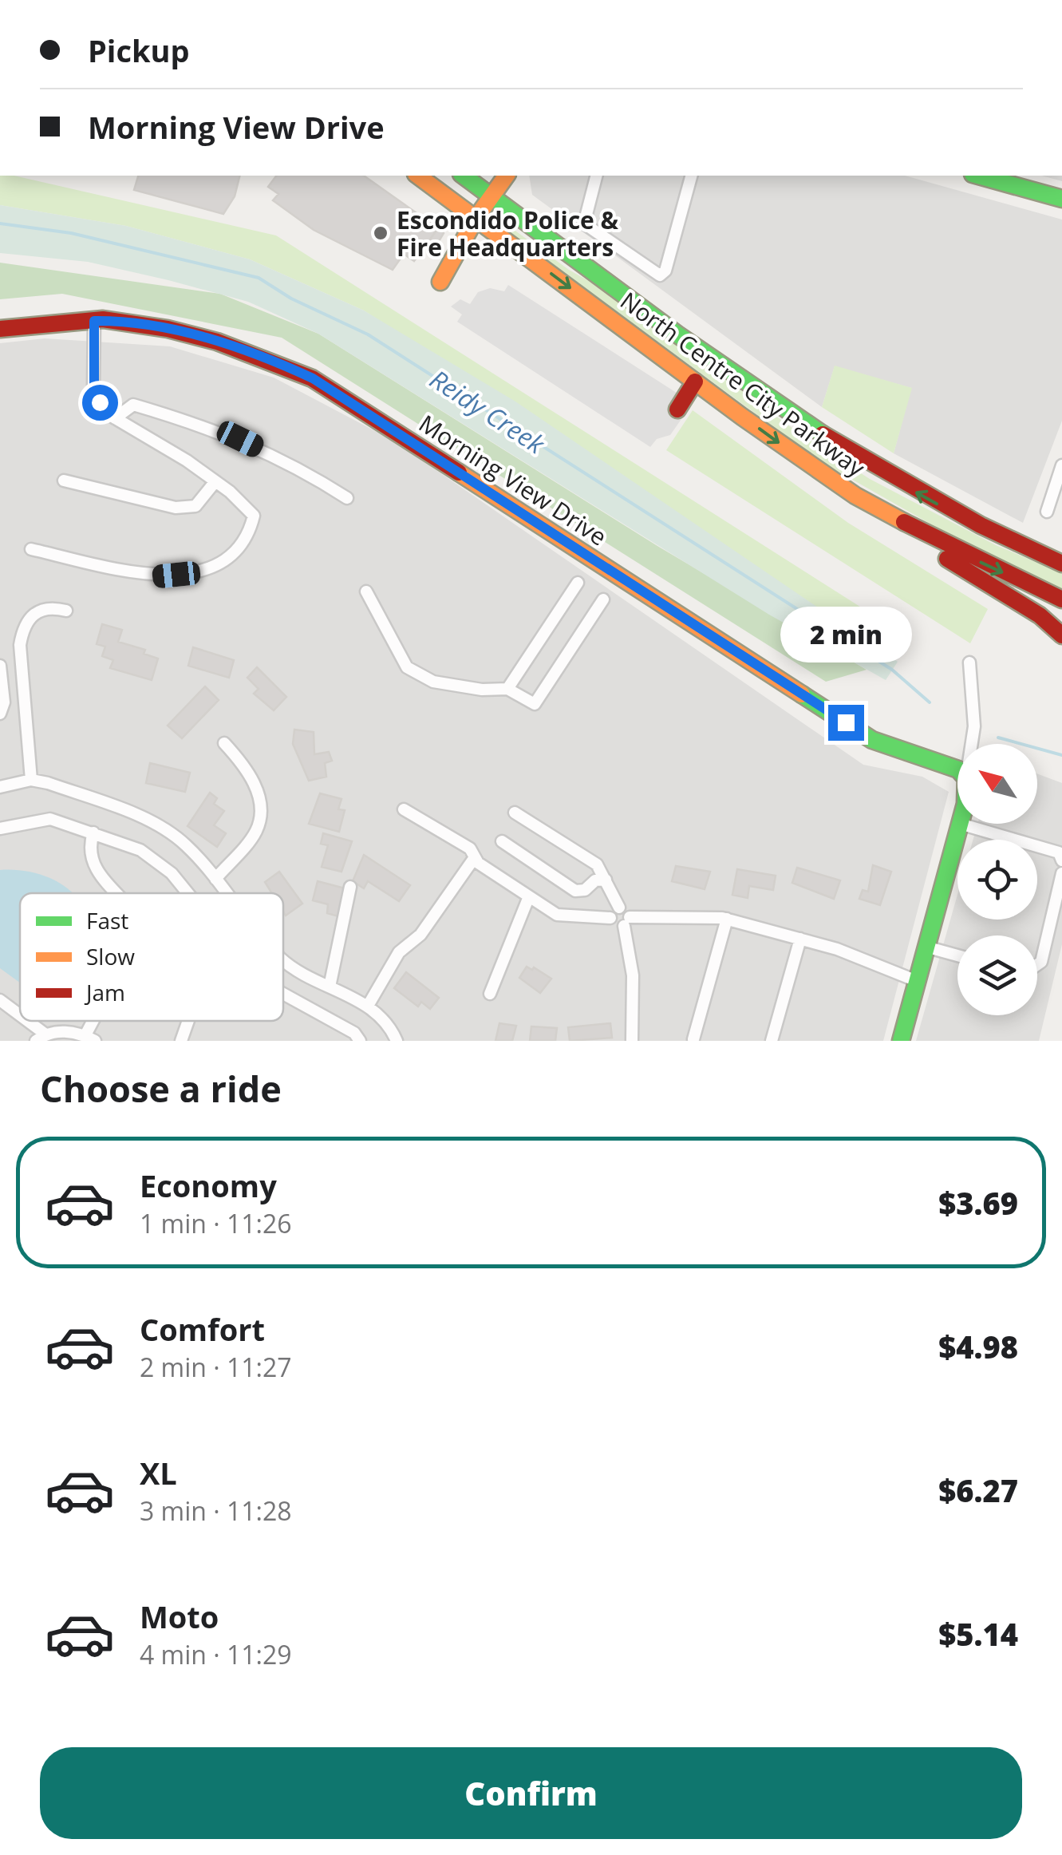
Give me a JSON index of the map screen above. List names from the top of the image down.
{
  "streets": {
    "main road": ["North Centre City Parkway", "Morning View Drive"]
  },
  "water": ["Reidy Creek"],
  "places": ["Escondido Police & Fire Headquarters"],
  "legend": ["Fast", "Slow", "Jam"],
  "north": "top left",
  "page": {
    "banner": ["Pickup", "Morning View Drive"],
    "bubble": "2 min",
    "heading": "Choose a ride",
    "list": [
      {
        "name": "Economy",
        "note": "1 min · 11:26",
        "value": "$3.69"
      },
      {
        "name": "Comfort",
        "note": "2 min · 11:27",
        "value": "$4.98"
      },
      {
        "name": "XL",
        "note": "3 min · 11:28",
        "value": "$6.27"
      },
      {
        "name": "Moto",
        "note": "4 min · 11:29",
        "value": "$5.14"
      }
    ],
    "buttons": "Confirm"
  }
}
